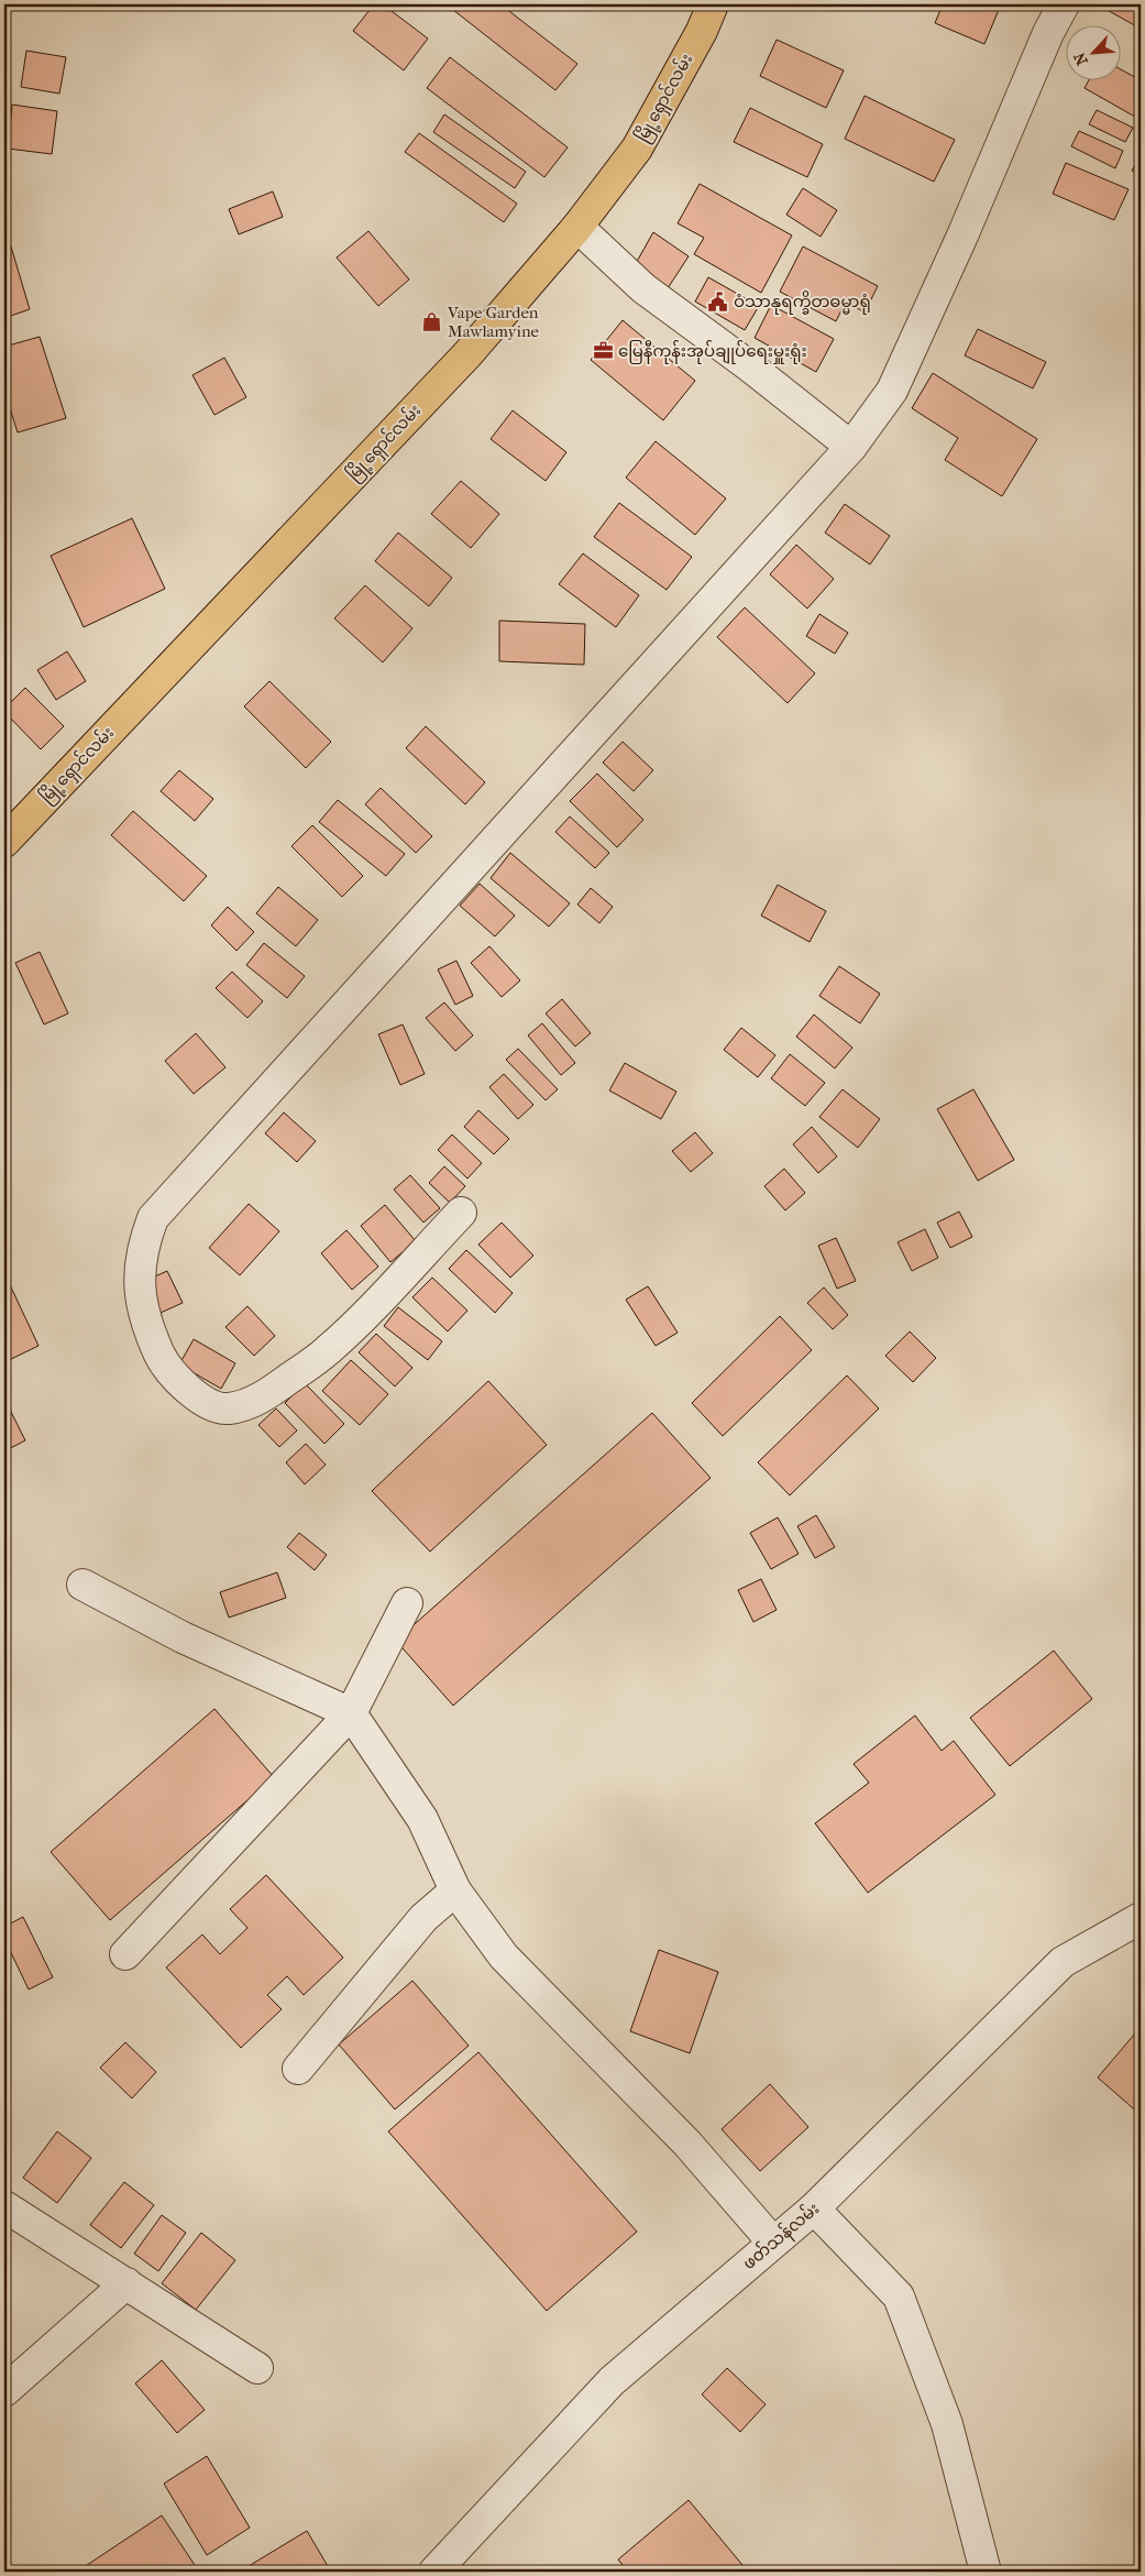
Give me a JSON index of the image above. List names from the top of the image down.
{
  "streets": {
    "highway": ["မြို့ရှောင်လမ်း"],
    "street": ["ဖတ်သန်လမ်း"]
  },
  "places": {
    "public building": ["ဝံသာနုရက္ခိတဓမ္မာရုံ"],
    "shop": ["Vape Garden Mawlamyine"],
    "office": ["မြေနီကုန်းအုပ်ချုပ်ရေးမှူးရုံး"]
  },
  "north": "bottom left"
}
